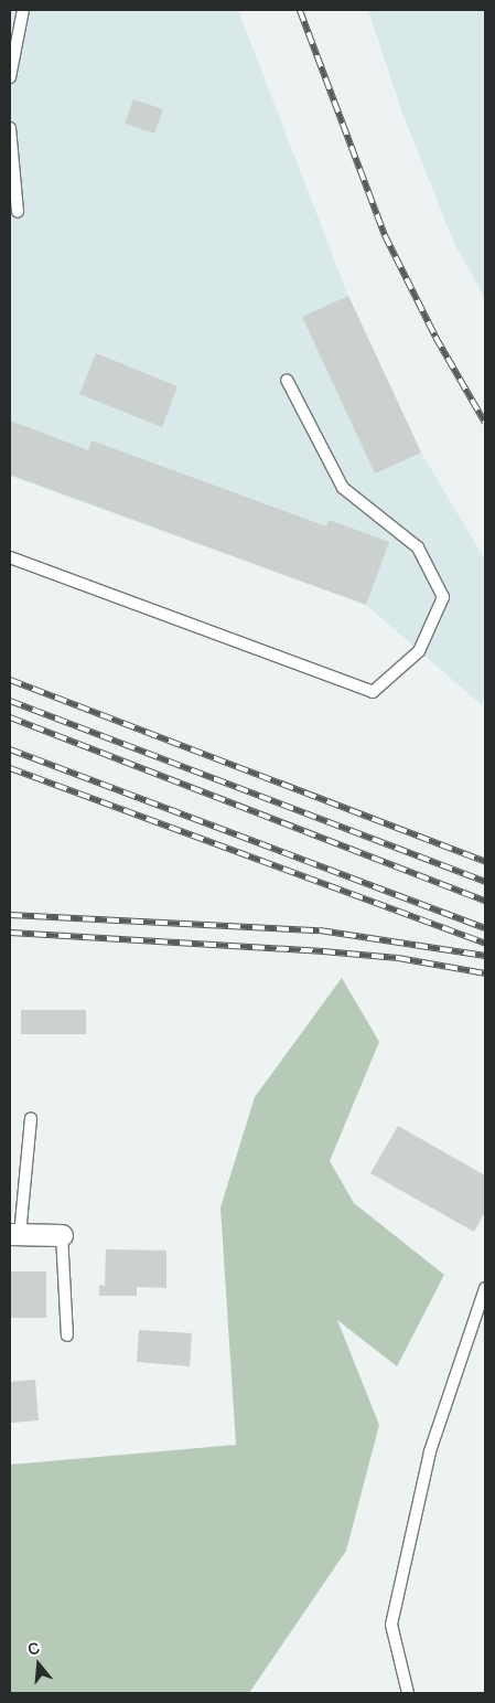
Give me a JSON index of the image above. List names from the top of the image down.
{
  "north": "top"
}
